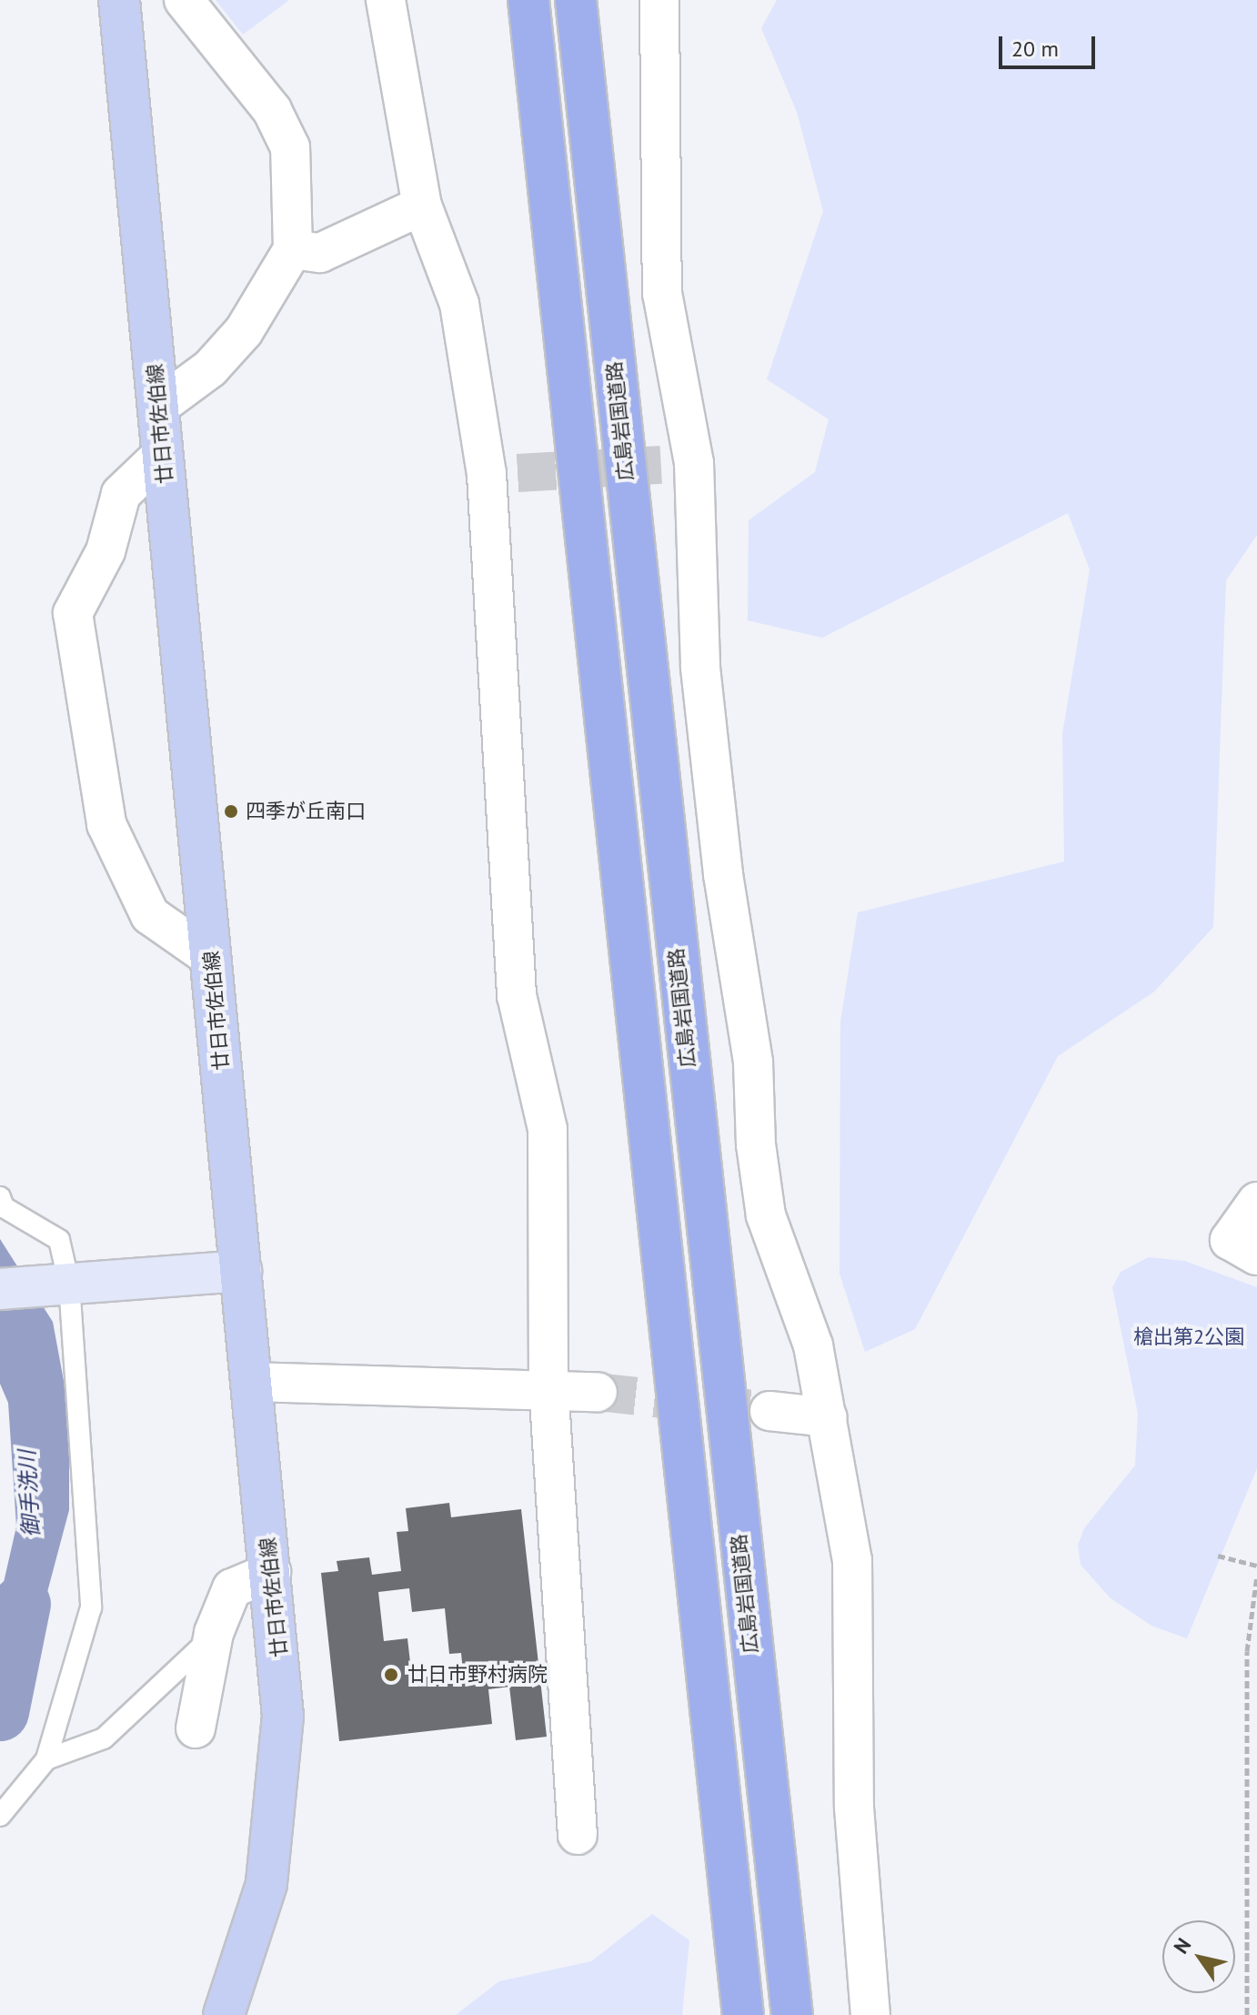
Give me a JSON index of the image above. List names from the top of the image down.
{
  "streets": {
    "highway": ["広島岩国道路"],
    "main road": ["廿日市佐伯線"]
  },
  "water": ["御手洗川"],
  "parks": ["槍出第2公園"],
  "places": ["四季が丘南口", "廿日市野村病院"],
  "scale_bar": "20 m",
  "north": "top left"
}
